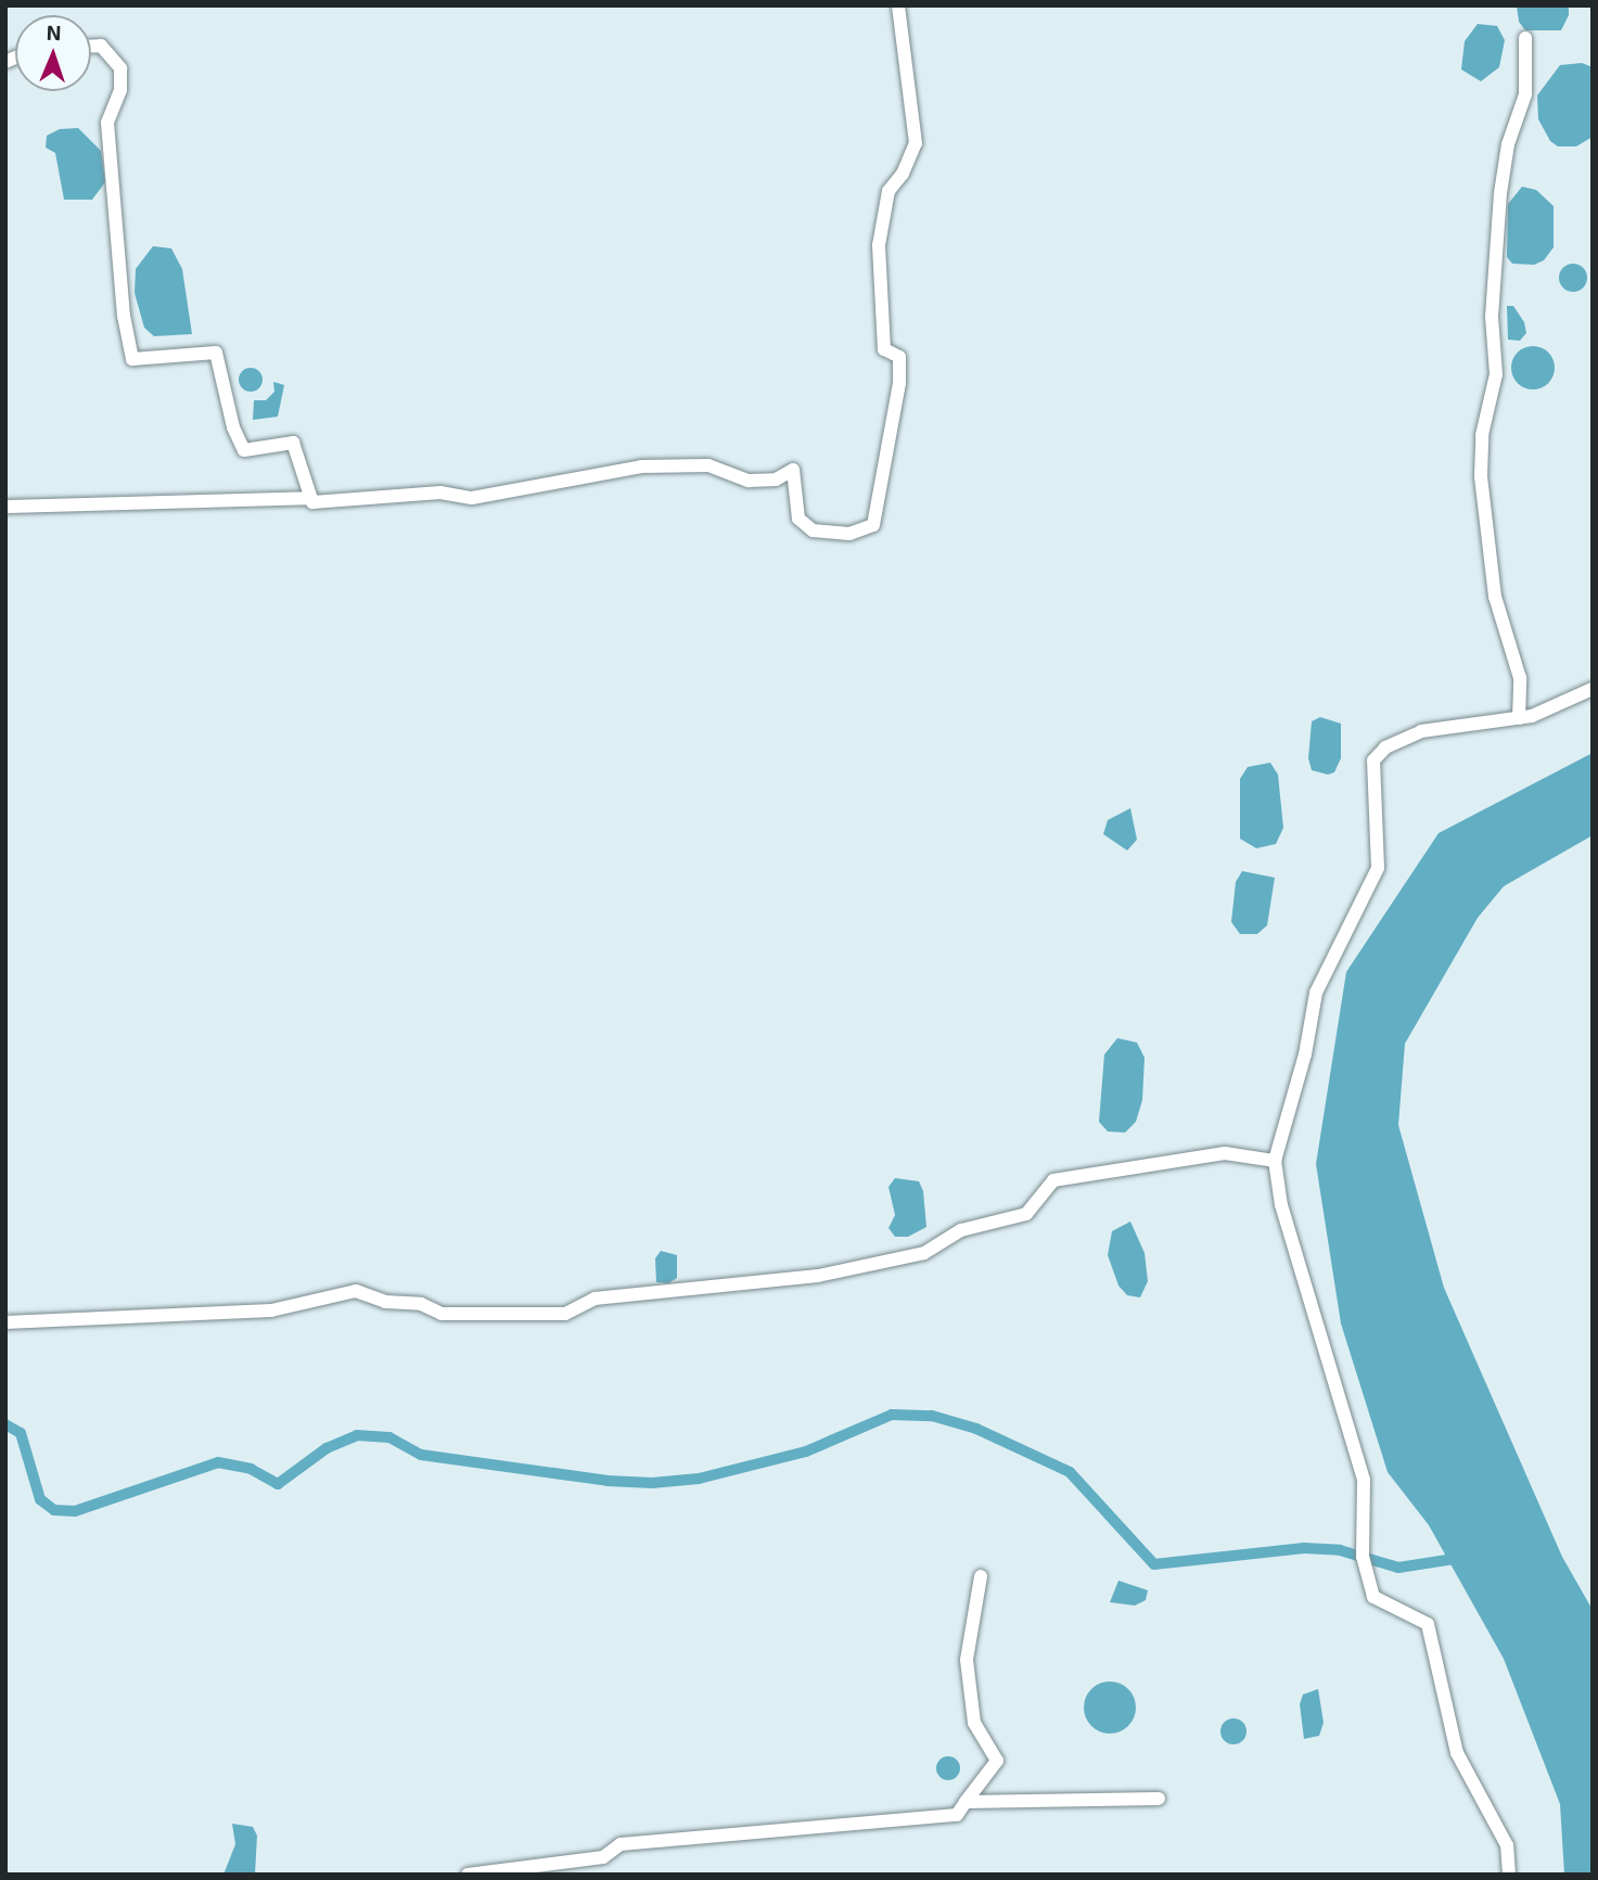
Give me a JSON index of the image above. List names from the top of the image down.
{
  "north": "top"
}
